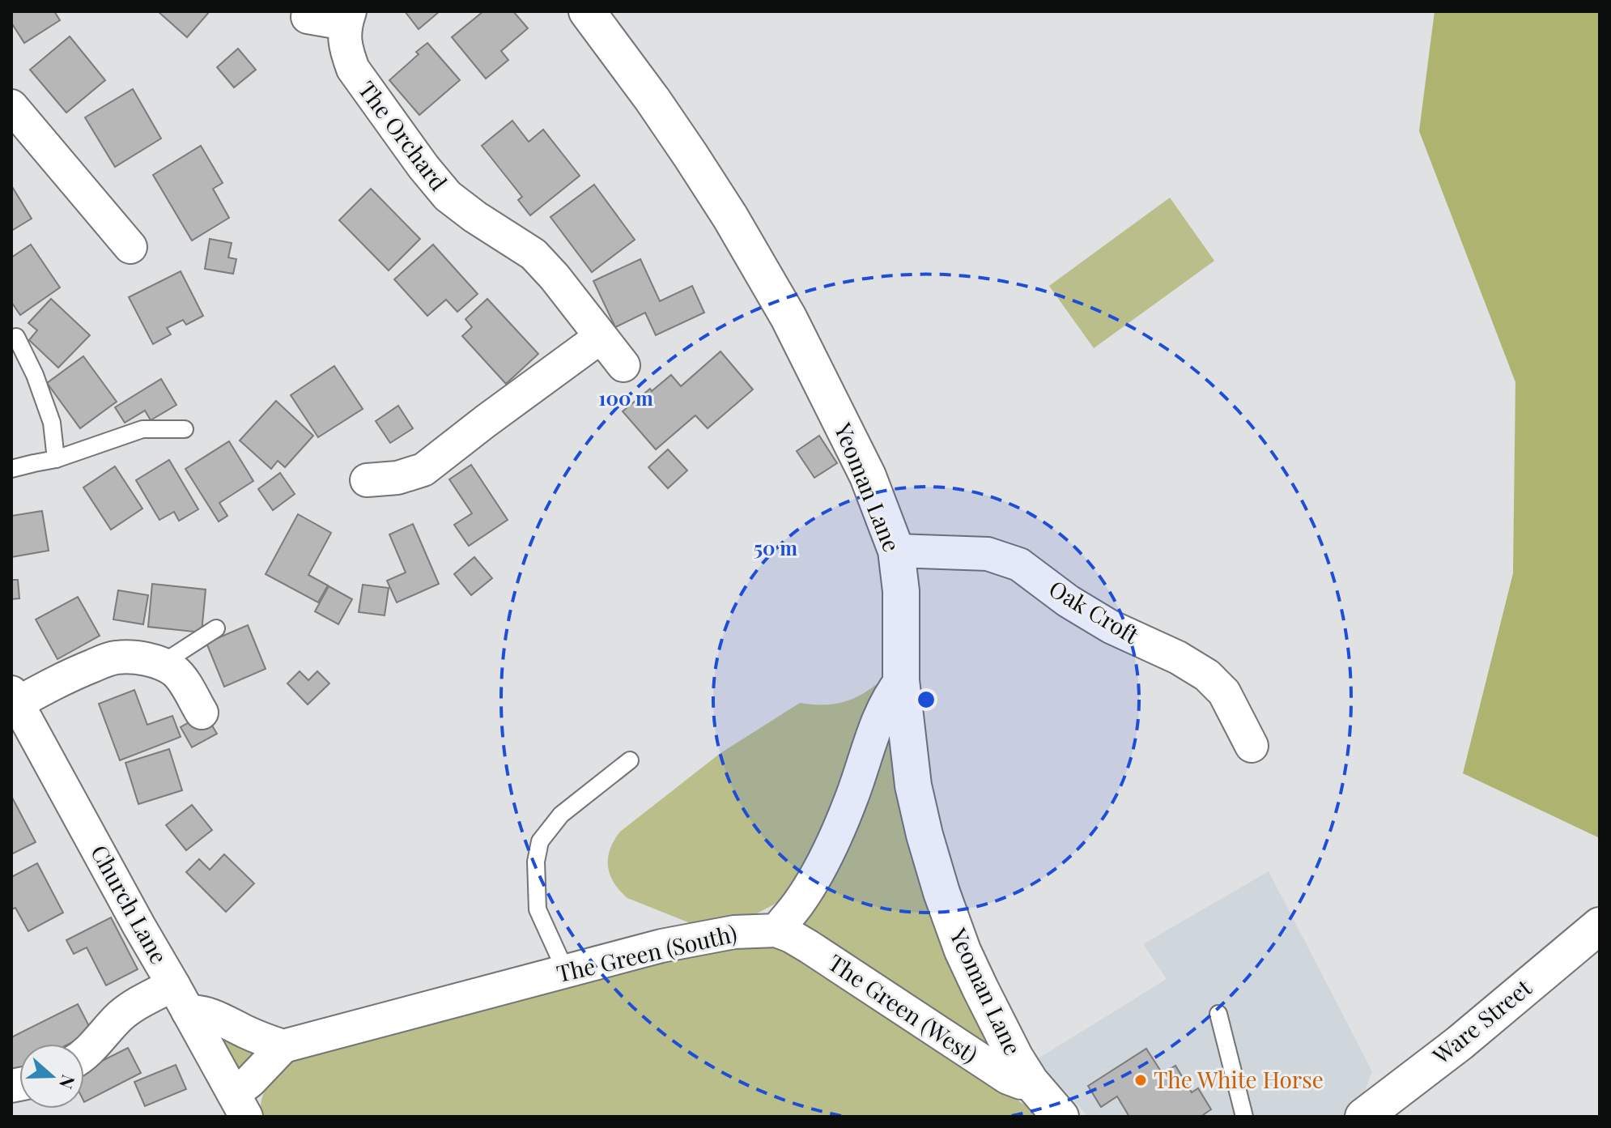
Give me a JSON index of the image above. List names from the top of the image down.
{
  "streets": {
    "street": [
      "The Orchard",
      "Yeoman Lane",
      "Oak Croft",
      "Church Lane",
      "The Green (South)",
      "The Green (West)",
      "Ware Street"
    ]
  },
  "crossings": [
    ["Yeoman Lane", "Oak Croft"],
    ["Yeoman Lane", "The Green (West)"],
    ["The Green (South)", "The Green (West)"]
  ],
  "places": ["The White Horse"],
  "north": "right",
  "rings": ["100 m", "50 m"]
}
